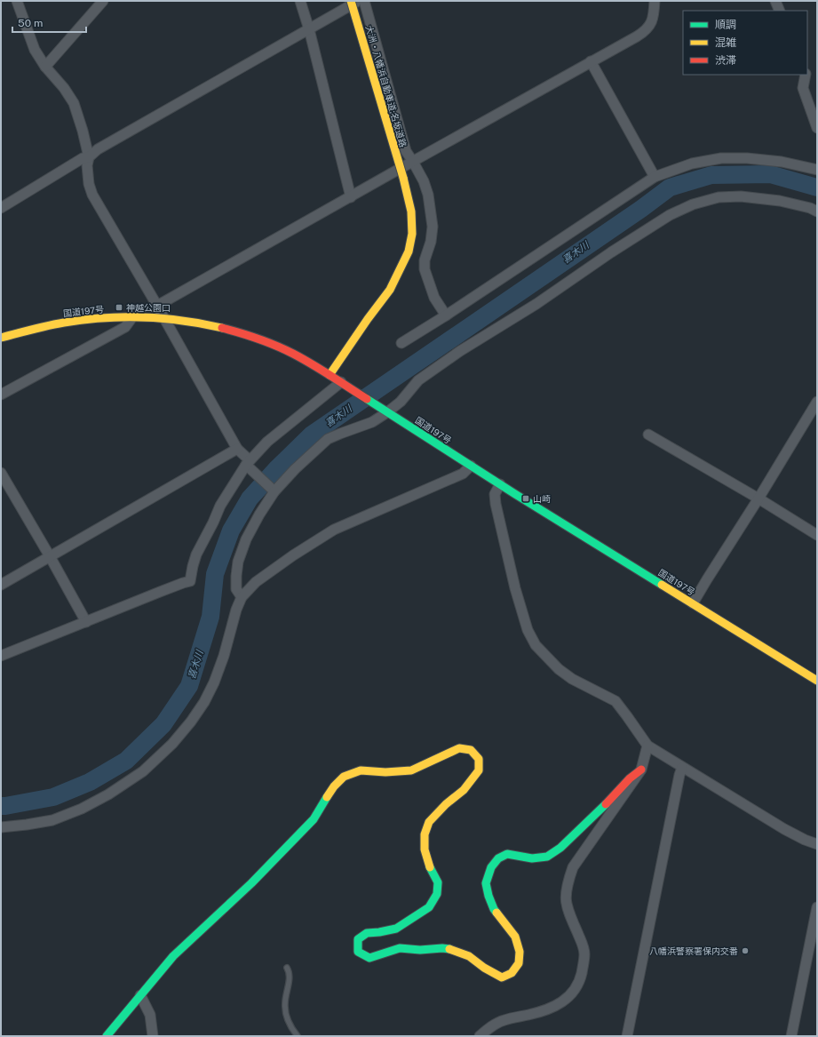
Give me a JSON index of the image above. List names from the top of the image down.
{
  "streets": {
    "main road": ["大洲・八幡浜自動車道;名坂道路", "国道197号"]
  },
  "crossings": [
    ["大洲・八幡浜自動車道;名坂道路", "国道197号"]
  ],
  "water": ["喜木川"],
  "places": {
    "transit": ["神越公園口", "山崎"],
    "other": ["八幡浜警察署保内交番"]
  },
  "legend": ["順調", "混雑", "渋滞"],
  "scale_bar": "50 m"
}
